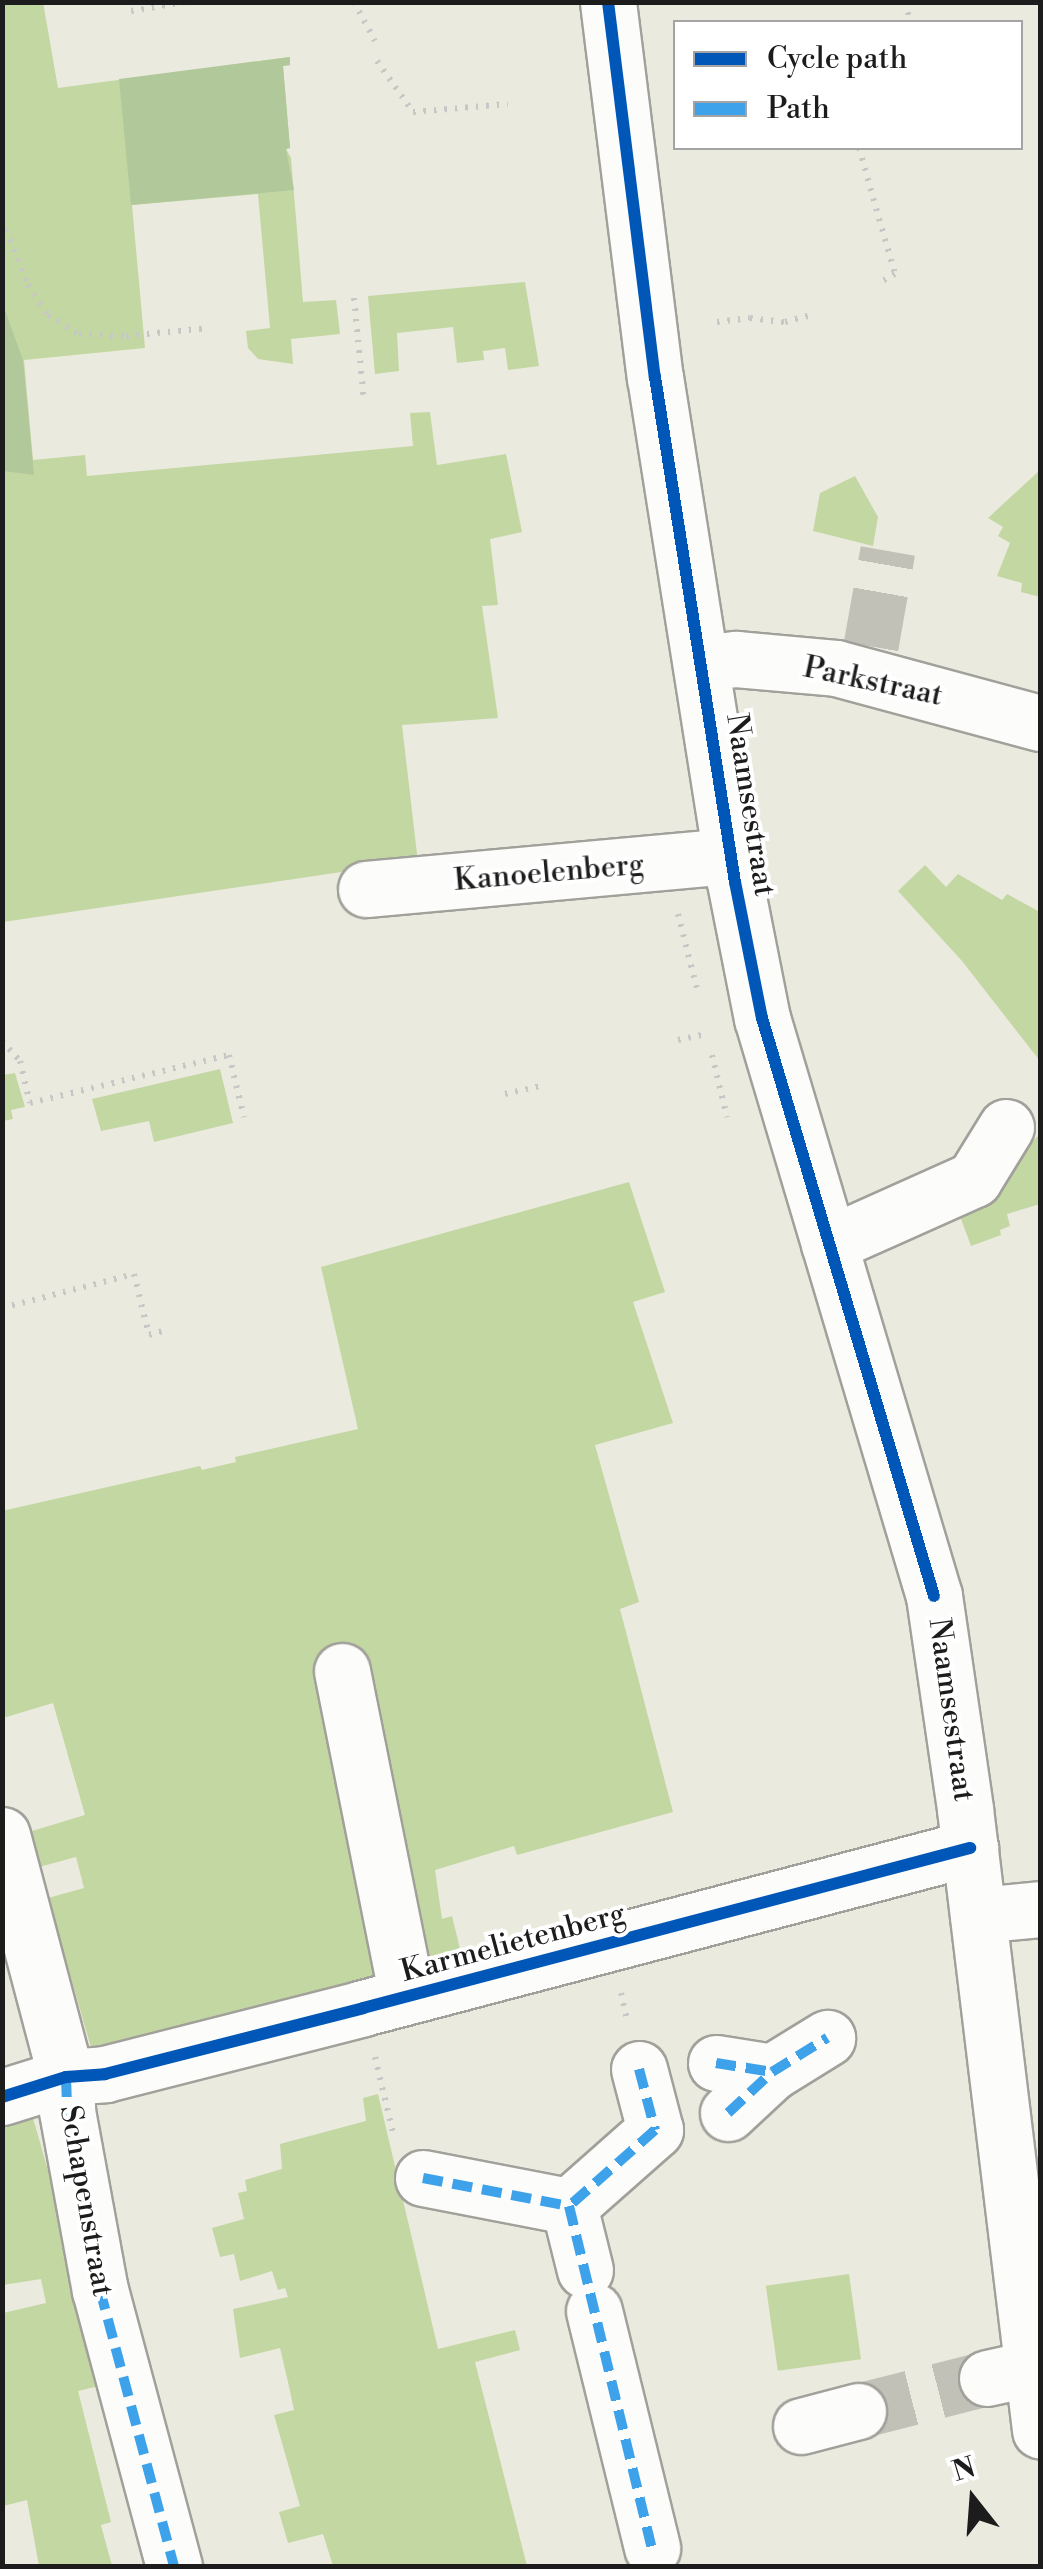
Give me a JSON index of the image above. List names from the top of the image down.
{
  "streets": {
    "street": [
      "Parkstraat",
      "Naamsestraat",
      "Kanoelenberg",
      "Karmelietenberg",
      "Schapenstraat"
    ]
  },
  "crossings": [
    ["Parkstraat", "Naamsestraat"],
    ["Naamsestraat", "Kanoelenberg"],
    ["Naamsestraat", "Karmelietenberg"],
    ["Karmelietenberg", "Schapenstraat"]
  ],
  "legend": ["Cycle path", "Path"],
  "north": "top"
}
